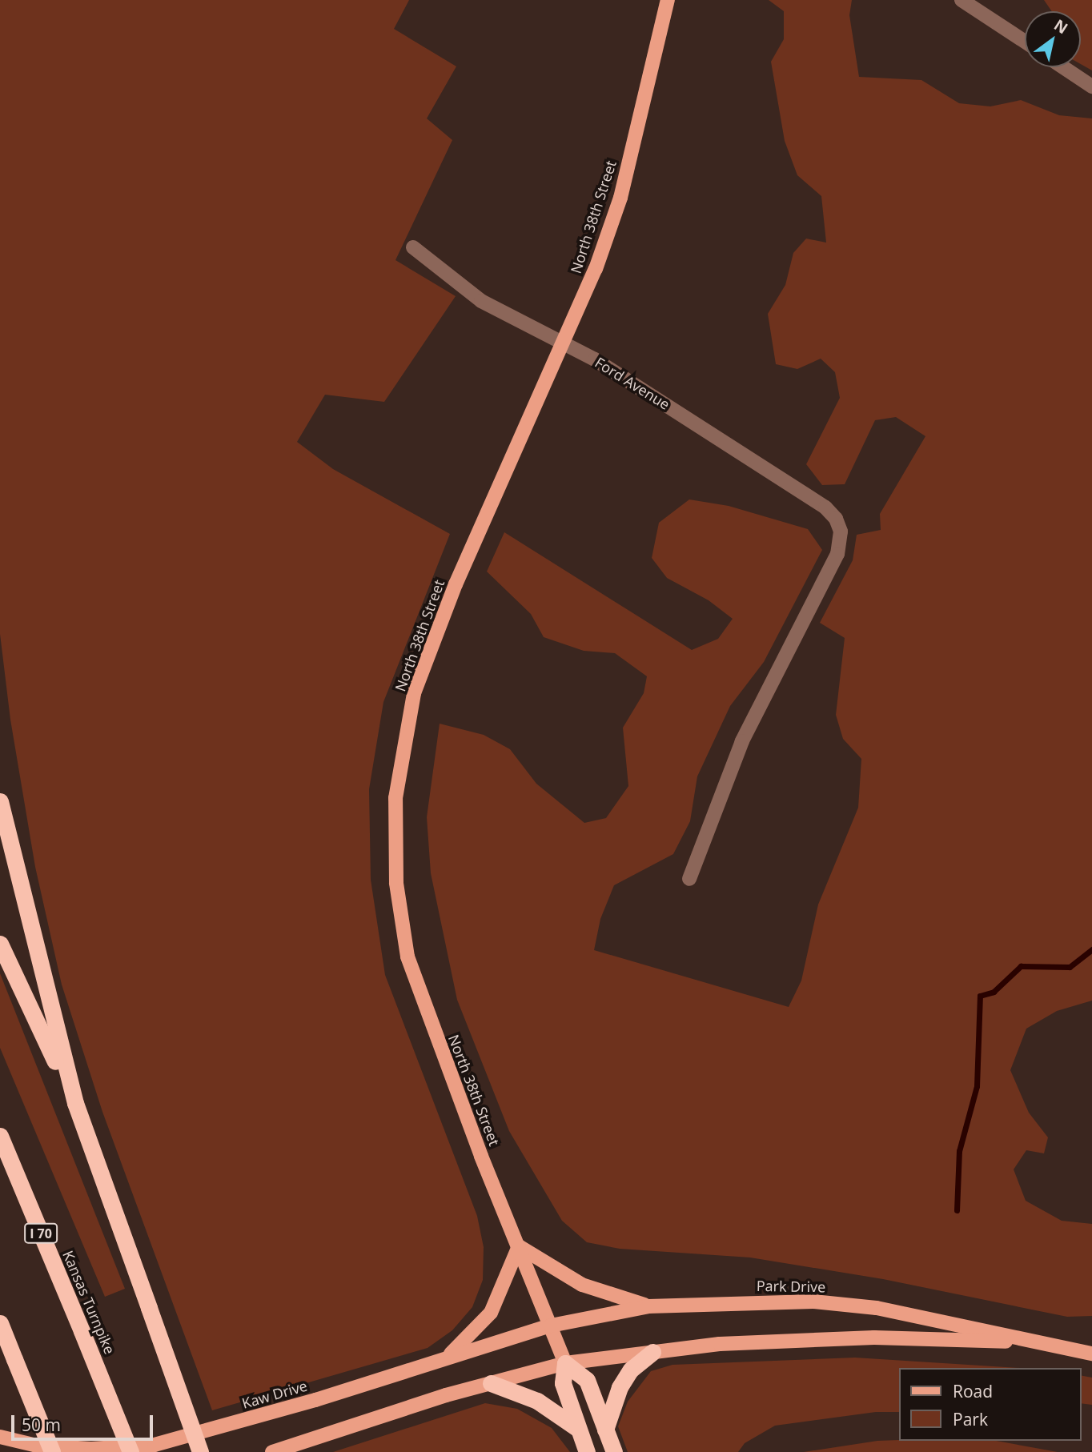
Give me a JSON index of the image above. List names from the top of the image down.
{
  "streets": {
    "highway": ["I 70", "Kansas Turnpike"],
    "main road": ["North 38th Street", "Park Drive", "Kaw Drive"],
    "street": ["Ford Avenue"]
  },
  "crossings": [
    ["North 38th Street", "Ford Avenue"],
    ["North 38th Street", "Park Drive"],
    ["North 38th Street", "Kaw Drive"],
    ["Park Drive", "Kaw Drive"]
  ],
  "legend": ["Road", "Park"],
  "scale_bar": "50 m",
  "north": "top right"
}
